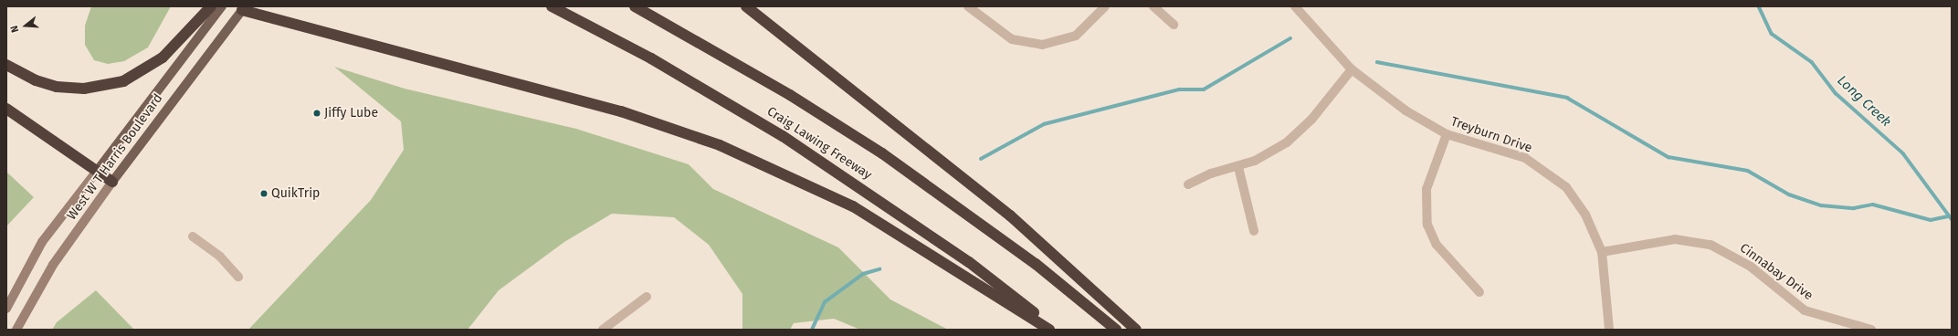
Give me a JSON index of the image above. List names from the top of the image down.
{
  "streets": {
    "highway": ["Craig Lawing Freeway"],
    "main road": ["West W T Harris Boulevard"],
    "street": ["Treyburn Drive", "Cinnabay Drive"]
  },
  "crossings": [
    ["Treyburn Drive", "Cinnabay Drive"]
  ],
  "water": ["Long Creek"],
  "places": ["Jiffy Lube", "QuikTrip"],
  "north": "left"
}
